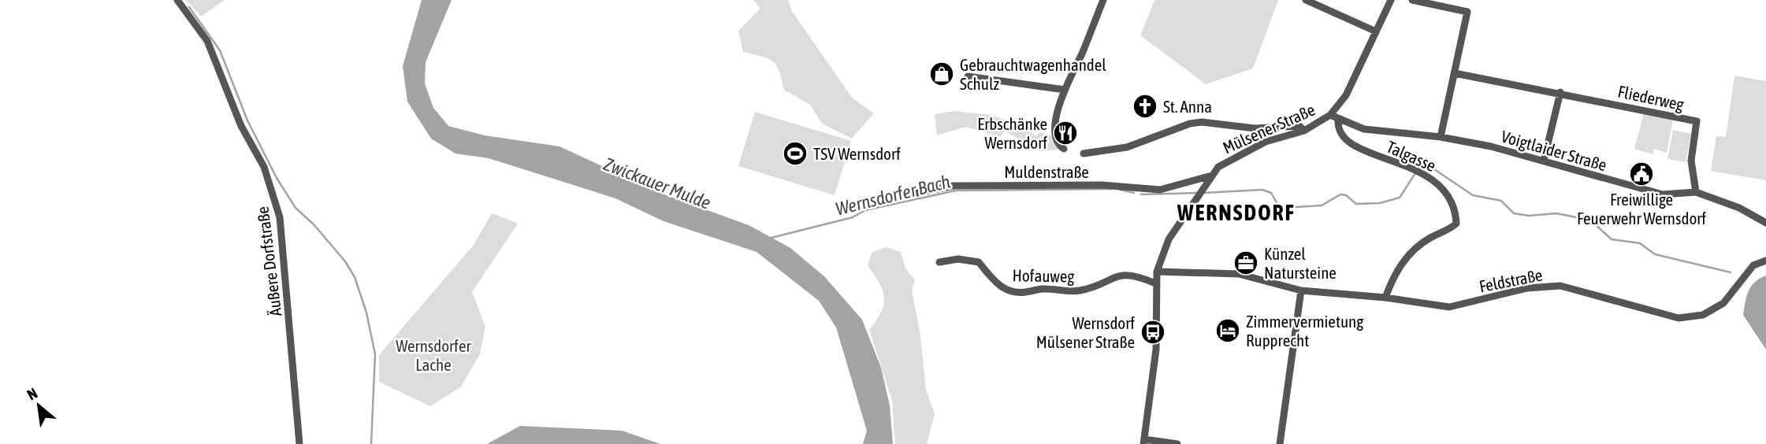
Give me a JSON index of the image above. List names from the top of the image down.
{
  "streets": {
    "street": [
      "Fliederweg",
      "Mülsener Straße",
      "Voigtlaider Straße",
      "Talgasse",
      "Muldenstraße",
      "Äußere Dorfstraße",
      "Hofauweg",
      "Feldstraße"
    ]
  },
  "crossings": [
    ["Fliederweg", "Voigtlaider Straße"],
    ["Mülsener Straße", "Voigtlaider Straße"],
    ["Mülsener Straße", "Muldenstraße"],
    ["Mülsener Straße", "Hofauweg"],
    ["Mülsener Straße", "Feldstraße"],
    ["Voigtlaider Straße", "Talgasse"],
    ["Talgasse", "Feldstraße"]
  ],
  "districts": ["WERNSDORF"],
  "water": ["Zwickauer Mulde", "Wernsdorfer Bach"],
  "parks": ["Wernsdorfer Lache"],
  "places": {
    "shop": ["Gebrauchtwagenhandel Schulz"],
    "church": ["St. Anna"],
    "restaurant": ["Erbschänke Wernsdorf"],
    "sports": ["TSV Wernsdorf"],
    "public building": ["Freiwillige Feuerwehr Wernsdorf"],
    "office": ["Künzel Natursteine"],
    "hotel": ["Zimmervermietung Rupprecht"],
    "bus stop": ["Wernsdorf Mülsener Straße"]
  },
  "north": "top left"
}
